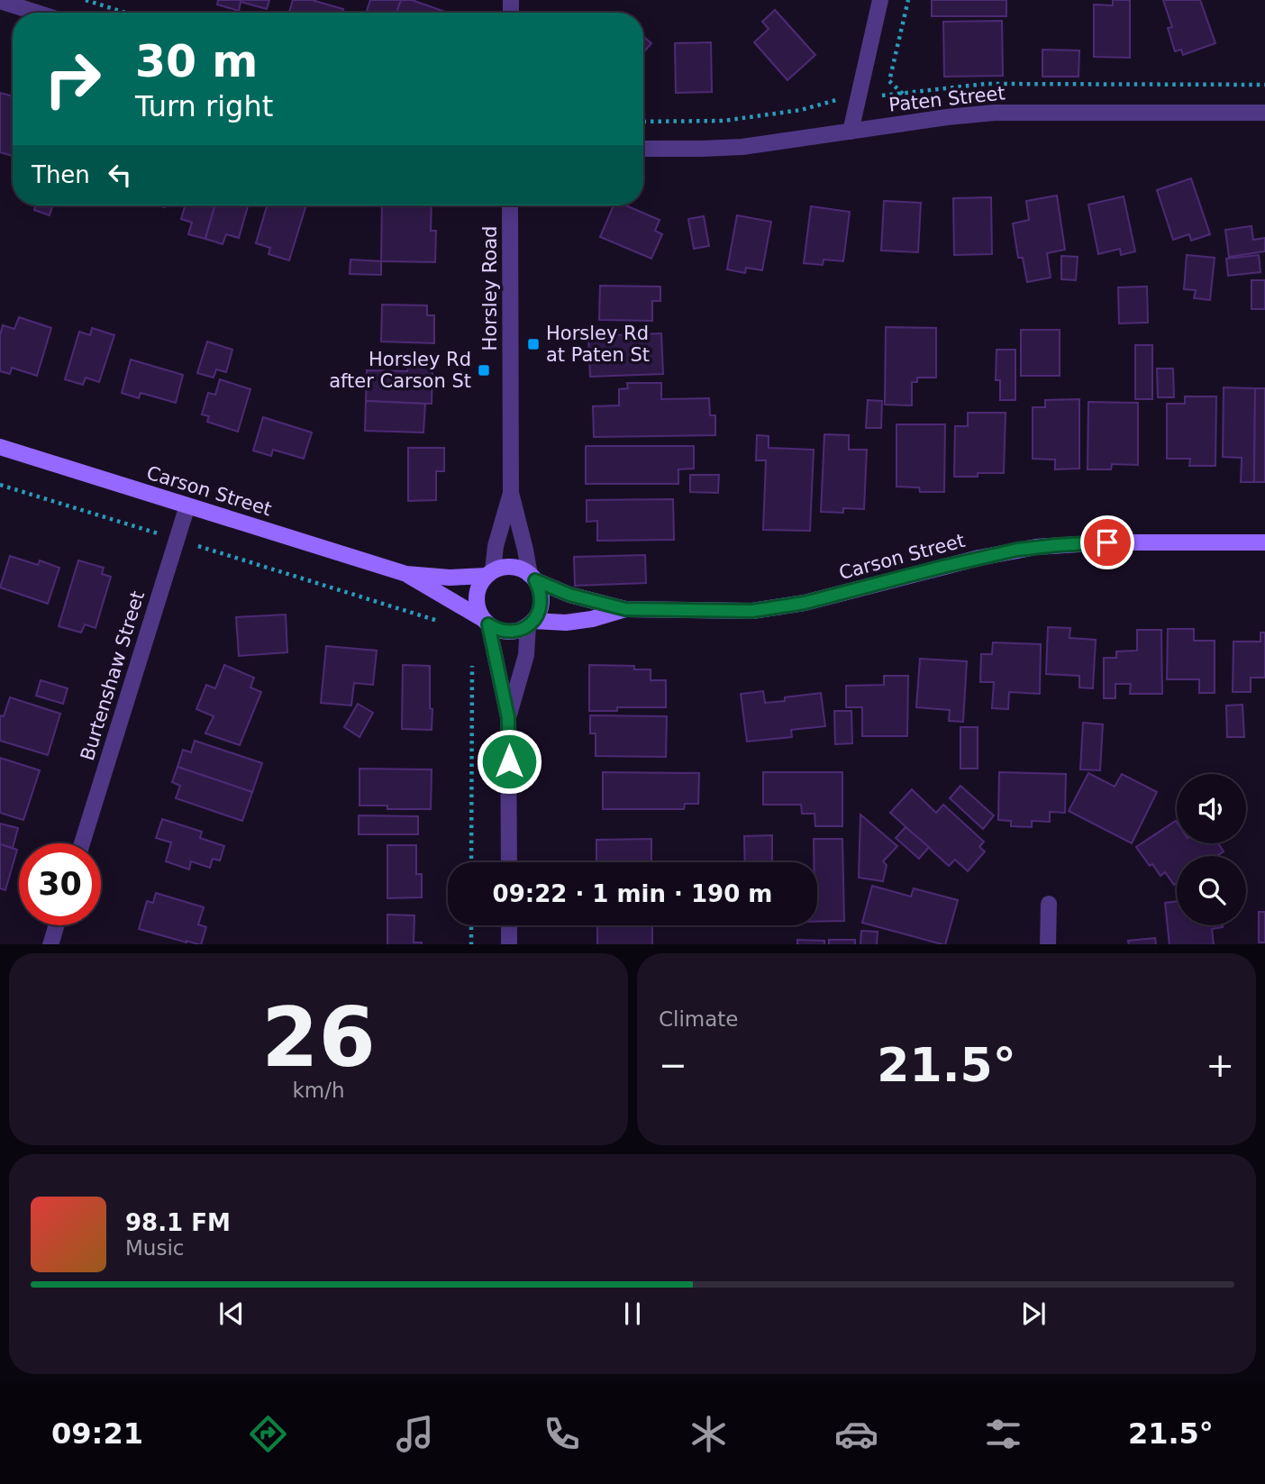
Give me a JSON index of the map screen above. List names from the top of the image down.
{
  "streets": {
    "street": [
      "Paten Street",
      "Horsley Road",
      "Carson Street",
      "Burtenshaw Street"
    ]
  },
  "crossings": [
    ["Horsley Road", "Carson Street"],
    ["Carson Street", "Burtenshaw Street"]
  ],
  "places": {
    "transit": ["Horsley Rd at Paten St", "Horsley Rd after Carson St"]
  },
  "page": {
    "turn": ["30 m", "Turn right"],
    "then": "Then",
    "limit": "30",
    "trip": "09:22 · 1 min · 190 m",
    "tile": [
      ["26", "km/h"],
      "Climate"
    ],
    "heat": ["−", "21.5°", "+"],
    "song": ["98.1 FM", "Music"],
    "tabs": ["09:21", "21.5°"]
  }
}
